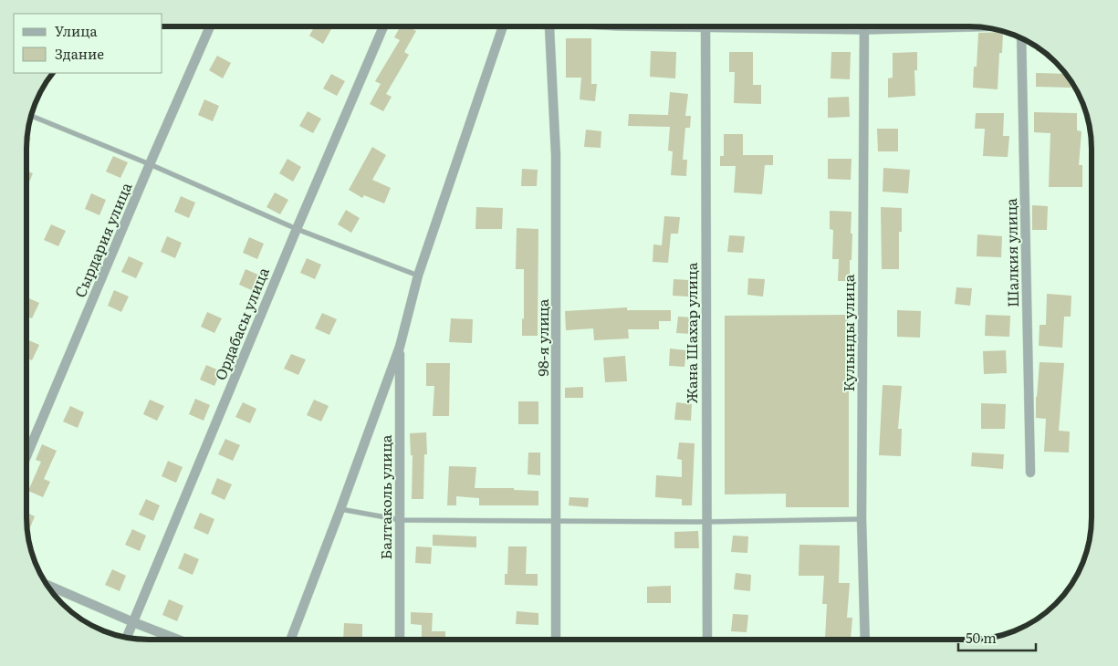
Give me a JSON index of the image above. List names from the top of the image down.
{
  "streets": {
    "street": [
      "Сырдария улица",
      "Шалкия улица",
      "Ордабасы улица",
      "Жана Шахар улица",
      "Кулынды улица",
      "98-я улица",
      "Балтаколь улица"
    ]
  },
  "legend": ["Улица", "Здание"],
  "scale_bar": "50 m"
}
